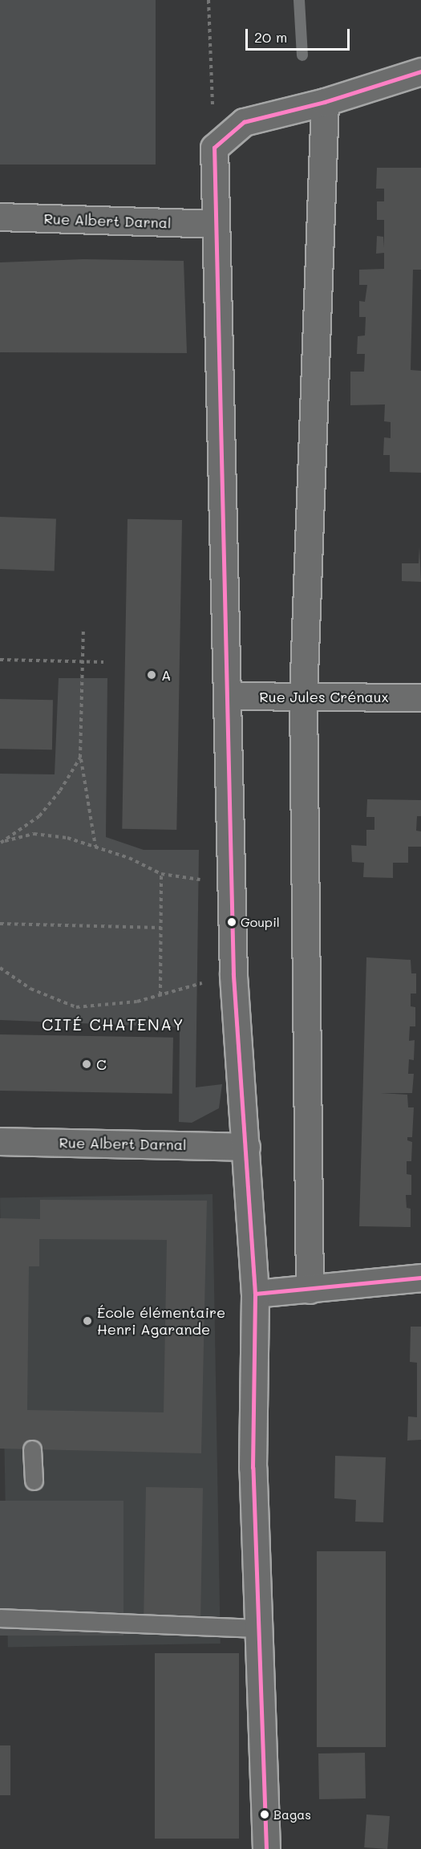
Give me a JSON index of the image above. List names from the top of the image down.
{
  "streets": {
    "street": ["Rue Albert Darnal", "Rue Jules Crénaux"]
  },
  "districts": ["CITÉ CHATENAY"],
  "places": [
    "A",
    "Goupil",
    "C",
    "École élémentaire Henri Agarande",
    "Bagas"
  ],
  "scale_bar": "20 m"
}
